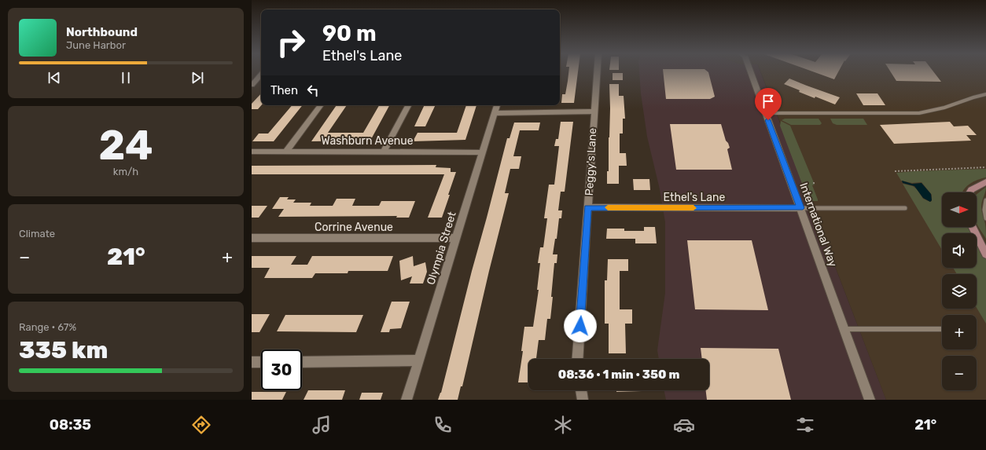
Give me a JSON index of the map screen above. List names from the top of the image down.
{
  "streets": {
    "street": [
      "Washburn Avenue",
      "Peggy's Lane",
      "Ethel's Lane",
      "International Way",
      "Corrine Avenue",
      "Olympia Street"
    ]
  },
  "crossings": [
    ["Washburn Avenue", "Olympia Street"],
    ["Peggy's Lane", "Ethel's Lane"],
    ["Ethel's Lane", "International Way"],
    ["Corrine Avenue", "Olympia Street"]
  ],
  "north": "right",
  "page": {
    "turn": ["90 m", "Ethel's Lane"],
    "song": ["Northbound", "June Harbor"],
    "then": "Then",
    "tile": [
      ["24", "km/h"],
      "Climate",
      ["Range · 67%", "335 km"]
    ],
    "map_buttons": ["+", "−"],
    "heat": ["−", "21°", "+"],
    "limit": "30",
    "trip": "08:36 · 1 min · 350 m",
    "tabs": ["08:35", "21°"]
  }
}
